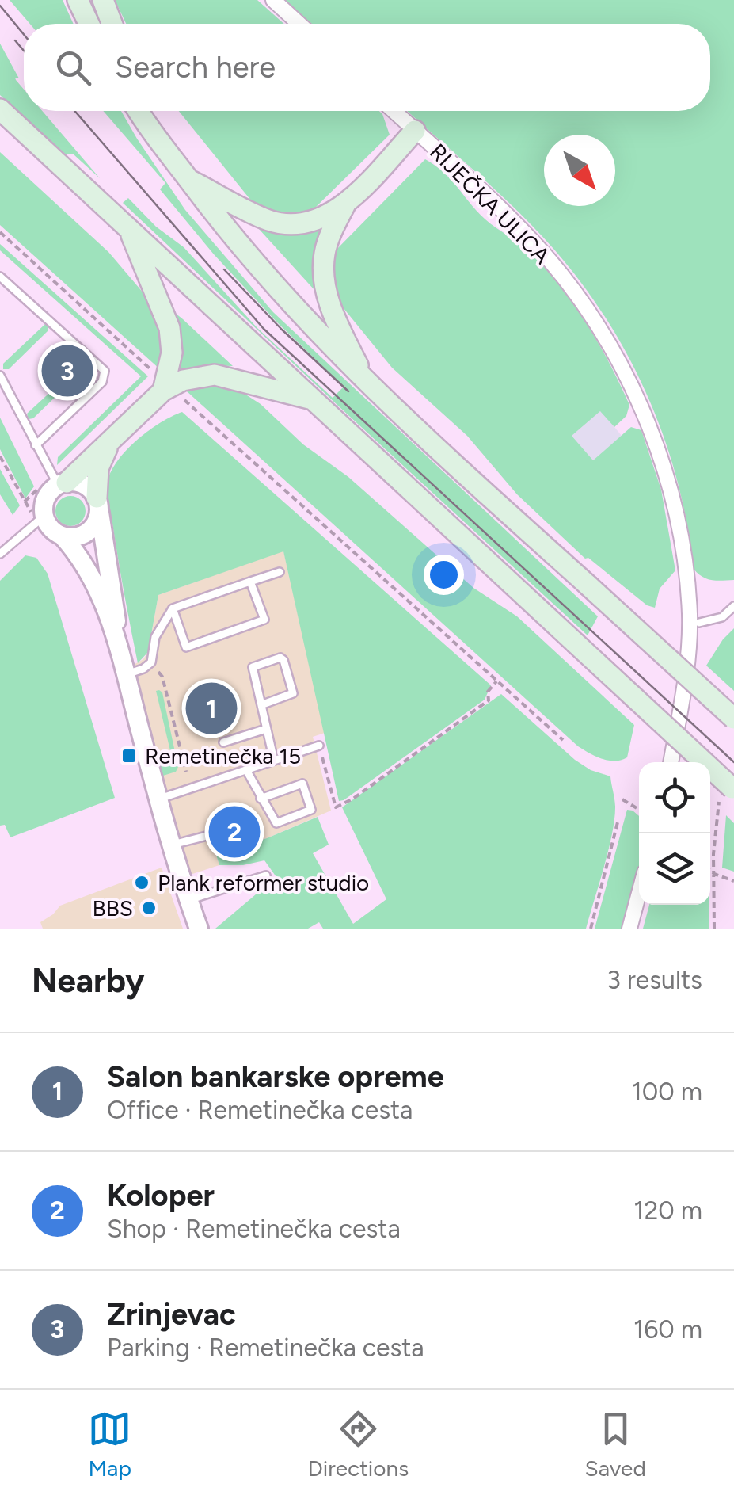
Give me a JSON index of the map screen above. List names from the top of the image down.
{
  "streets": {
    "street": ["RIJEČKA ULICA"]
  },
  "places": {
    "transit": ["Remetinečka 15"],
    "other": ["Plank reformer studio", "BBS"]
  },
  "north": "bottom right",
  "page": {
    "search": "Search here",
    "pins": ["3", "1", "2"],
    "heading": ["Nearby", "3 results"],
    "list": [
      {
        "mark": "1",
        "name": "Salon bankarske opreme",
        "note": "Office · Remetinečka cesta",
        "value": "100 m"
      },
      {
        "mark": "2",
        "name": "Koloper",
        "note": "Shop · Remetinečka cesta",
        "value": "120 m"
      },
      {
        "mark": "3",
        "name": "Zrinjevac",
        "note": "Parking · Remetinečka cesta",
        "value": "160 m"
      }
    ],
    "nav": ["Map", "Directions", "Saved"]
  }
}
